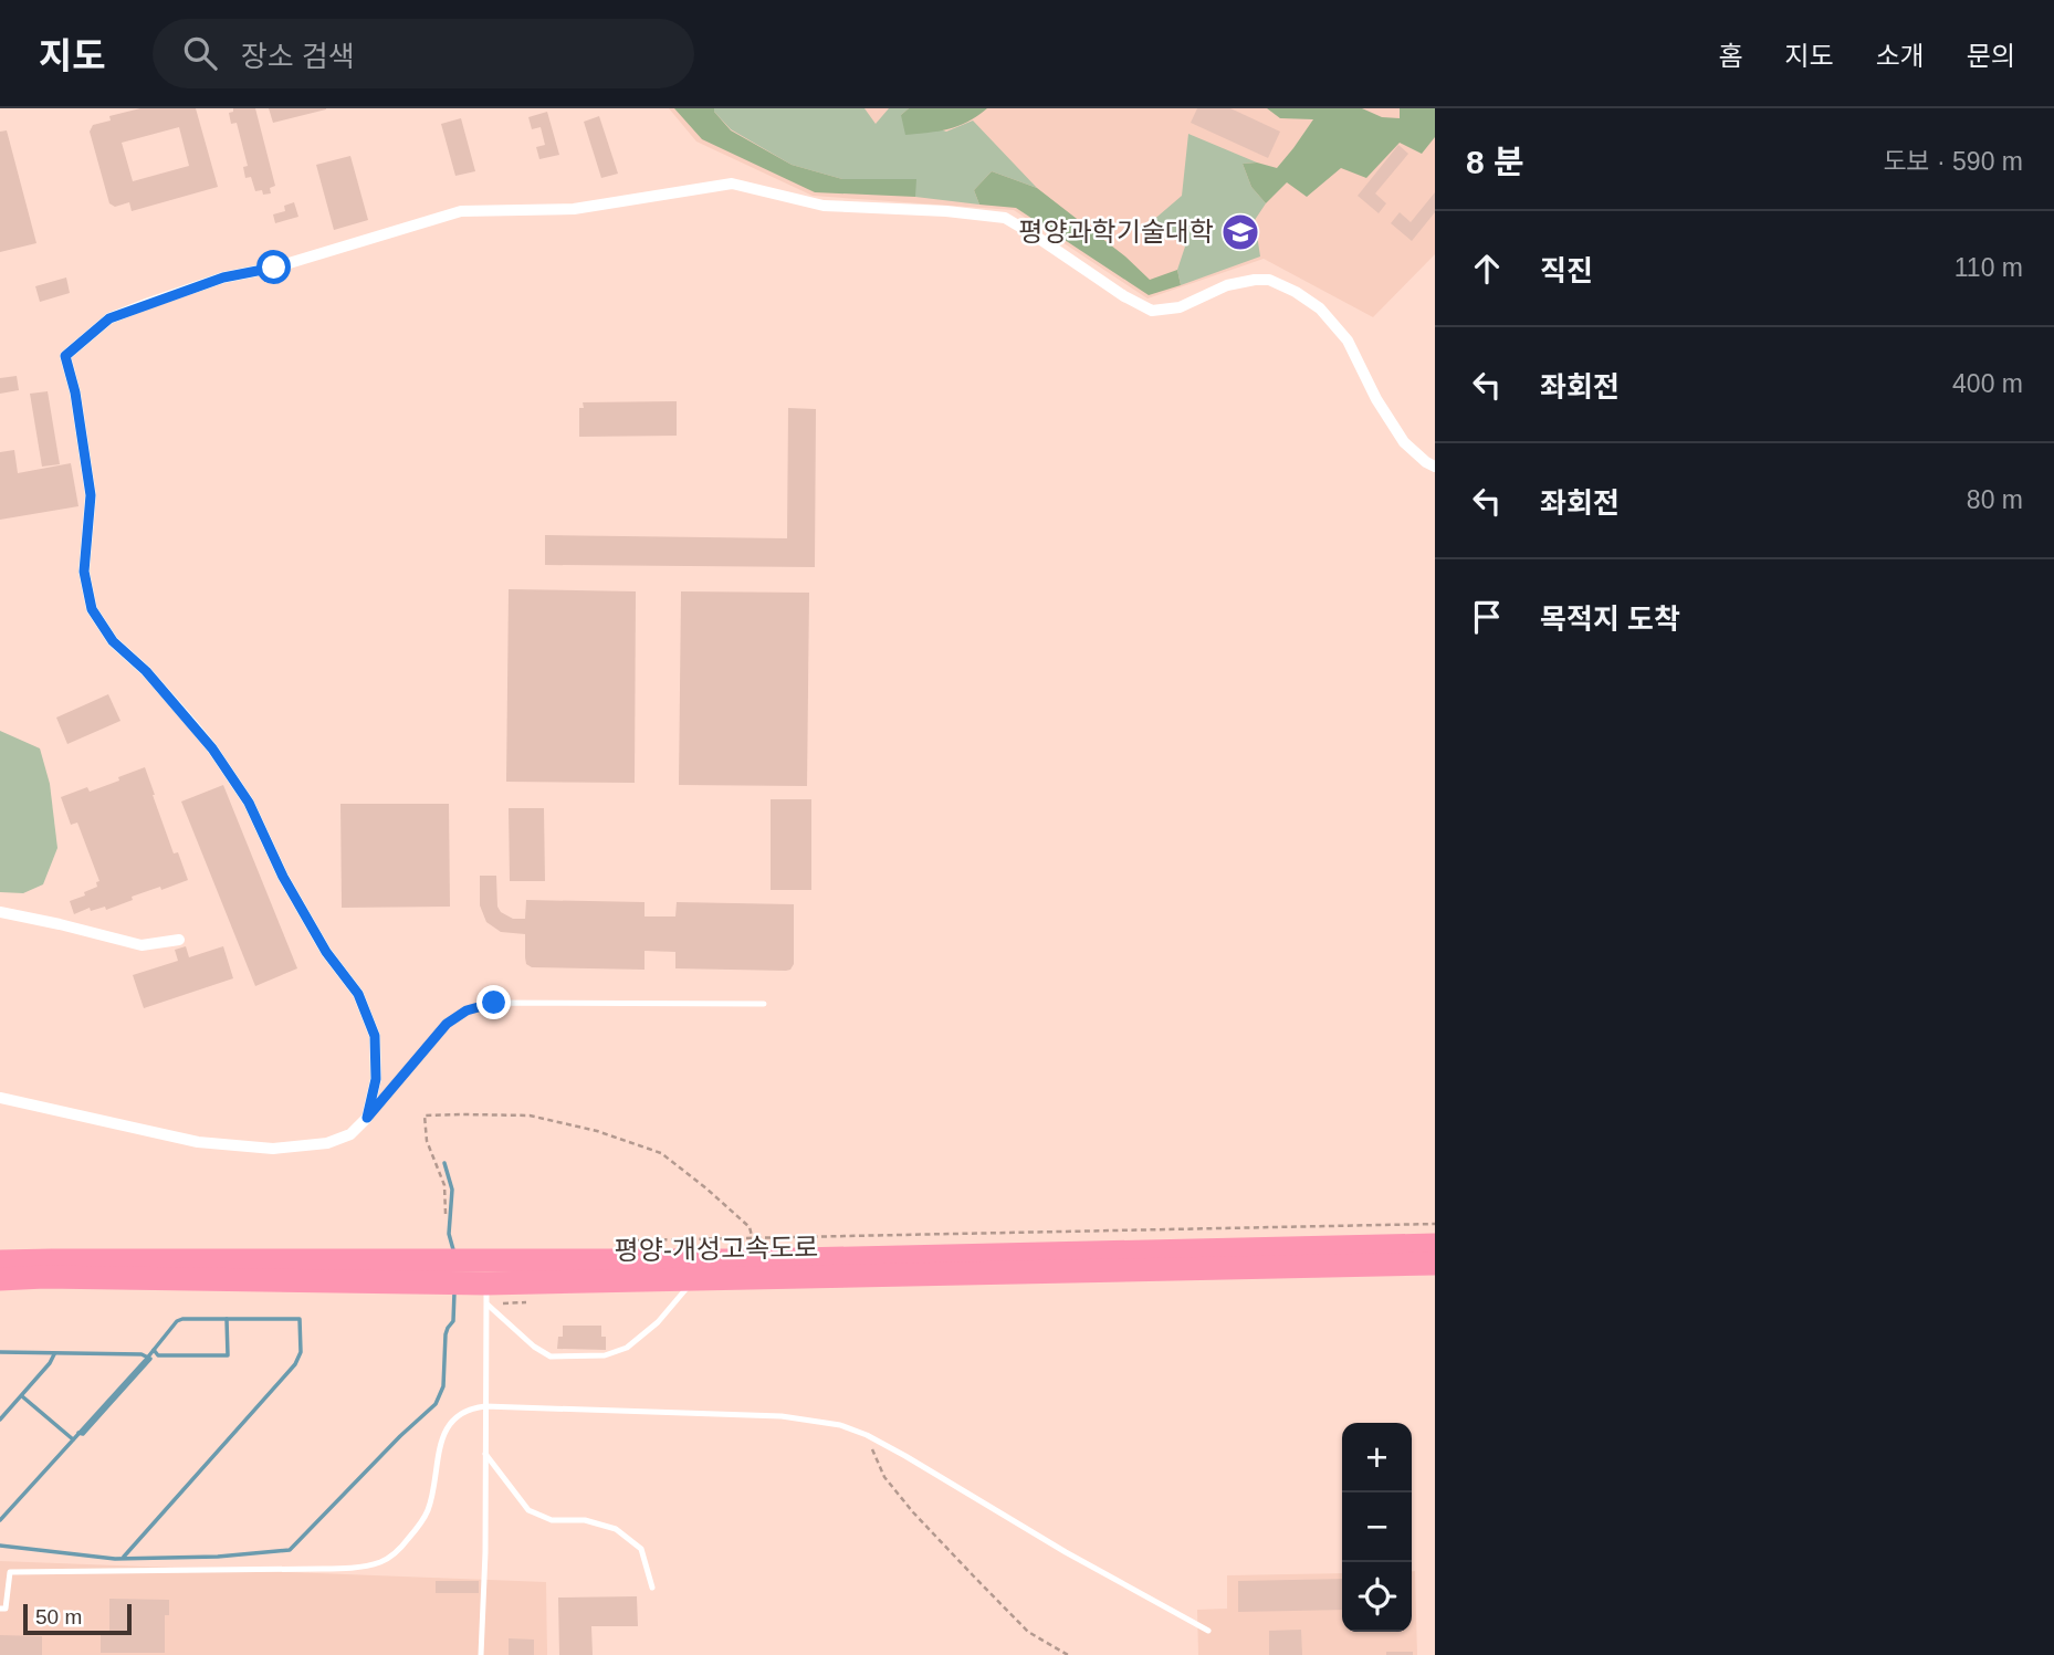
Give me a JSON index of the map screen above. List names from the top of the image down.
{
  "streets": {
    "highway": ["평양-개성고속도로"]
  },
  "places": {
    "school or university": ["평양과학기술대학"]
  },
  "scale_bar": "50 m",
  "page": {
    "header": "지도",
    "search": "장소 검색",
    "nav": [
      "홈",
      "지도",
      "소개",
      "문의"
    ],
    "heading": ["8 분", "도보 · 590 m"],
    "list": [
      ["직진", "110 m"],
      ["좌회전", "400 m"],
      ["좌회전", "80 m"],
      "목적지 도착"
    ],
    "map_buttons": ["+", "−"],
    "scale": "50 m"
  }
}
